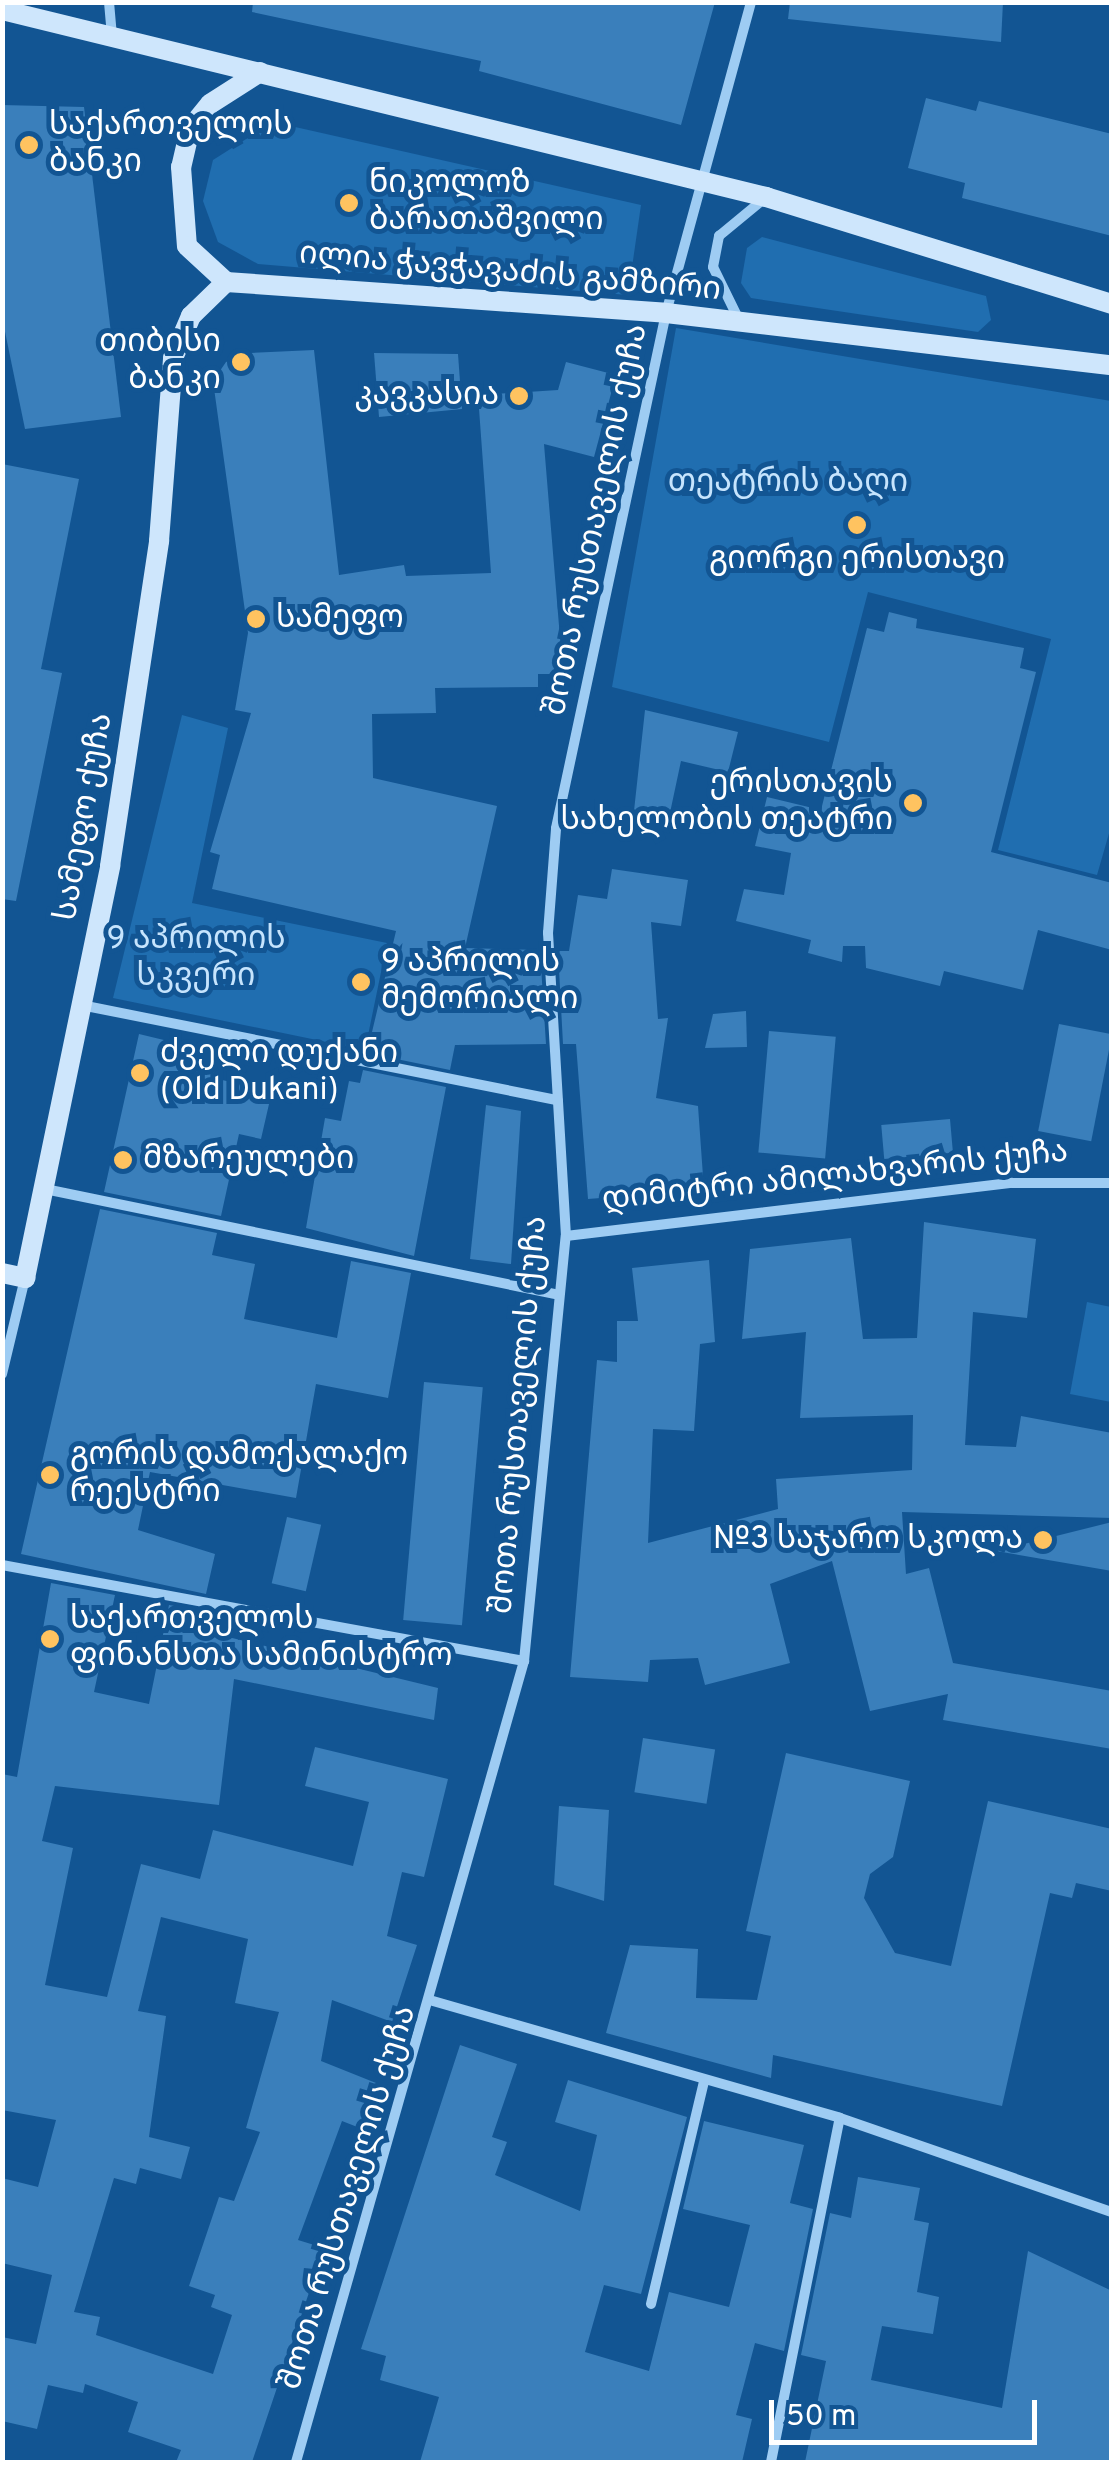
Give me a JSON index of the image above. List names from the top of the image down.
{
  "streets": {
    "main road": ["ილია ჭავჭავაძის გამზირი", "სამეფო ქუჩა"],
    "street": ["შოთა რუსთაველის ქუჩა", "დიმიტრი ამილახვარის ქუჩა"]
  },
  "crossings": [
    ["ილია ჭავჭავაძის გამზირი", "შოთა რუსთაველის ქუჩა"],
    ["ილია ჭავჭავაძის გამზირი", "სამეფო ქუჩა"],
    ["შოთა რუსთაველის ქუჩა", "დიმიტრი ამილახვარის ქუჩა"]
  ],
  "parks": ["თეატრის ბაღი", "9 აპრილის სკვერი"],
  "places": [
    "საქართველოს ბანკი",
    "ნიკოლოზ ბარათაშვილი",
    "თიბისი ბანკი",
    "კავკასია",
    "გიორგი ერისთავი",
    "სამეფო",
    "ერისთავის სახელობის თეატრი",
    "9 აპრილის მემორიალი",
    "ძველი დუქანი (Old Dukani)",
    "მზარეულები",
    "გორის დამოქალაქო რეესტრი",
    "№3 საჯარო სკოლა",
    "საქართველოს ფინანსთა სამინისტრო"
  ],
  "scale_bar": "50 m"
}
